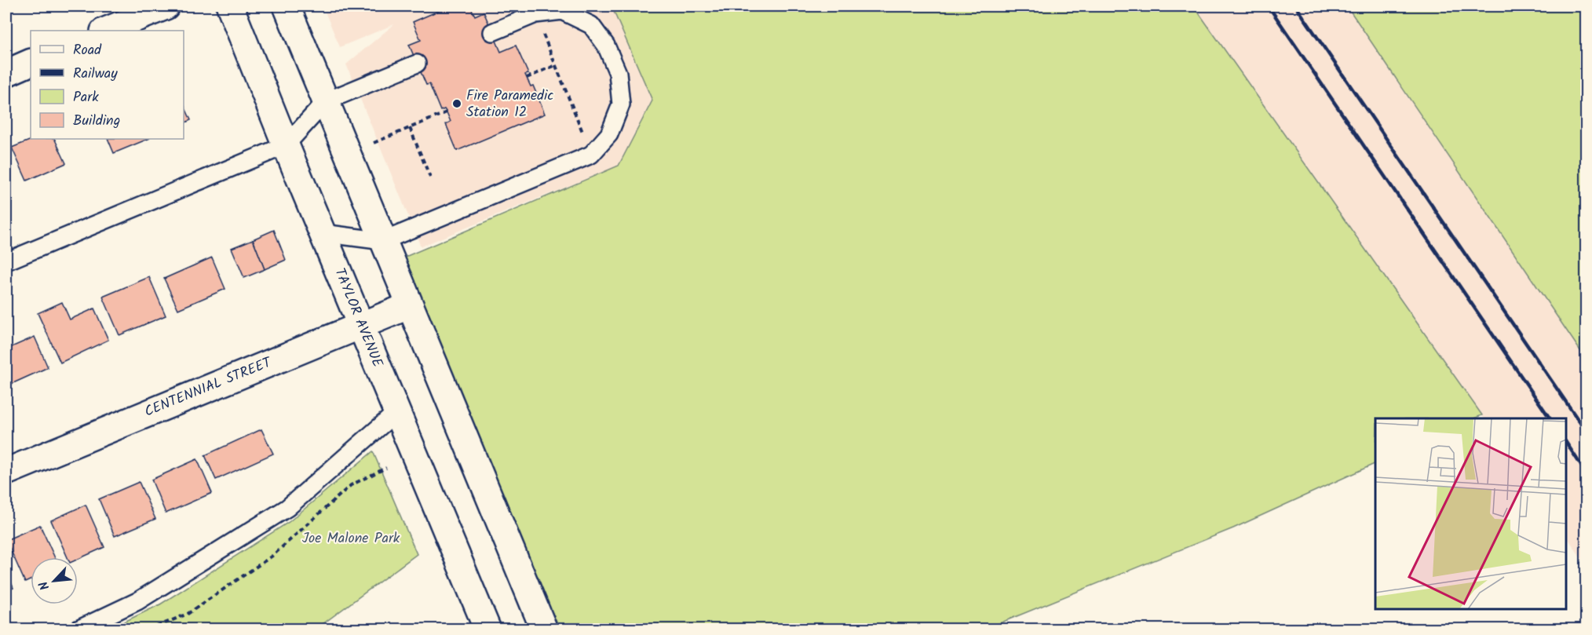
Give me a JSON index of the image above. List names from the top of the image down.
{
  "streets": {
    "main road": ["TAYLOR AVENUE", "CENTENNIAL STREET"]
  },
  "crossings": [
    ["TAYLOR AVENUE", "CENTENNIAL STREET"]
  ],
  "parks": ["Joe Malone Park"],
  "places": ["Fire Paramedic Station 12"],
  "legend": [
    "Road",
    "Railway",
    "Park",
    "Building"
  ],
  "north": "bottom left"
}
